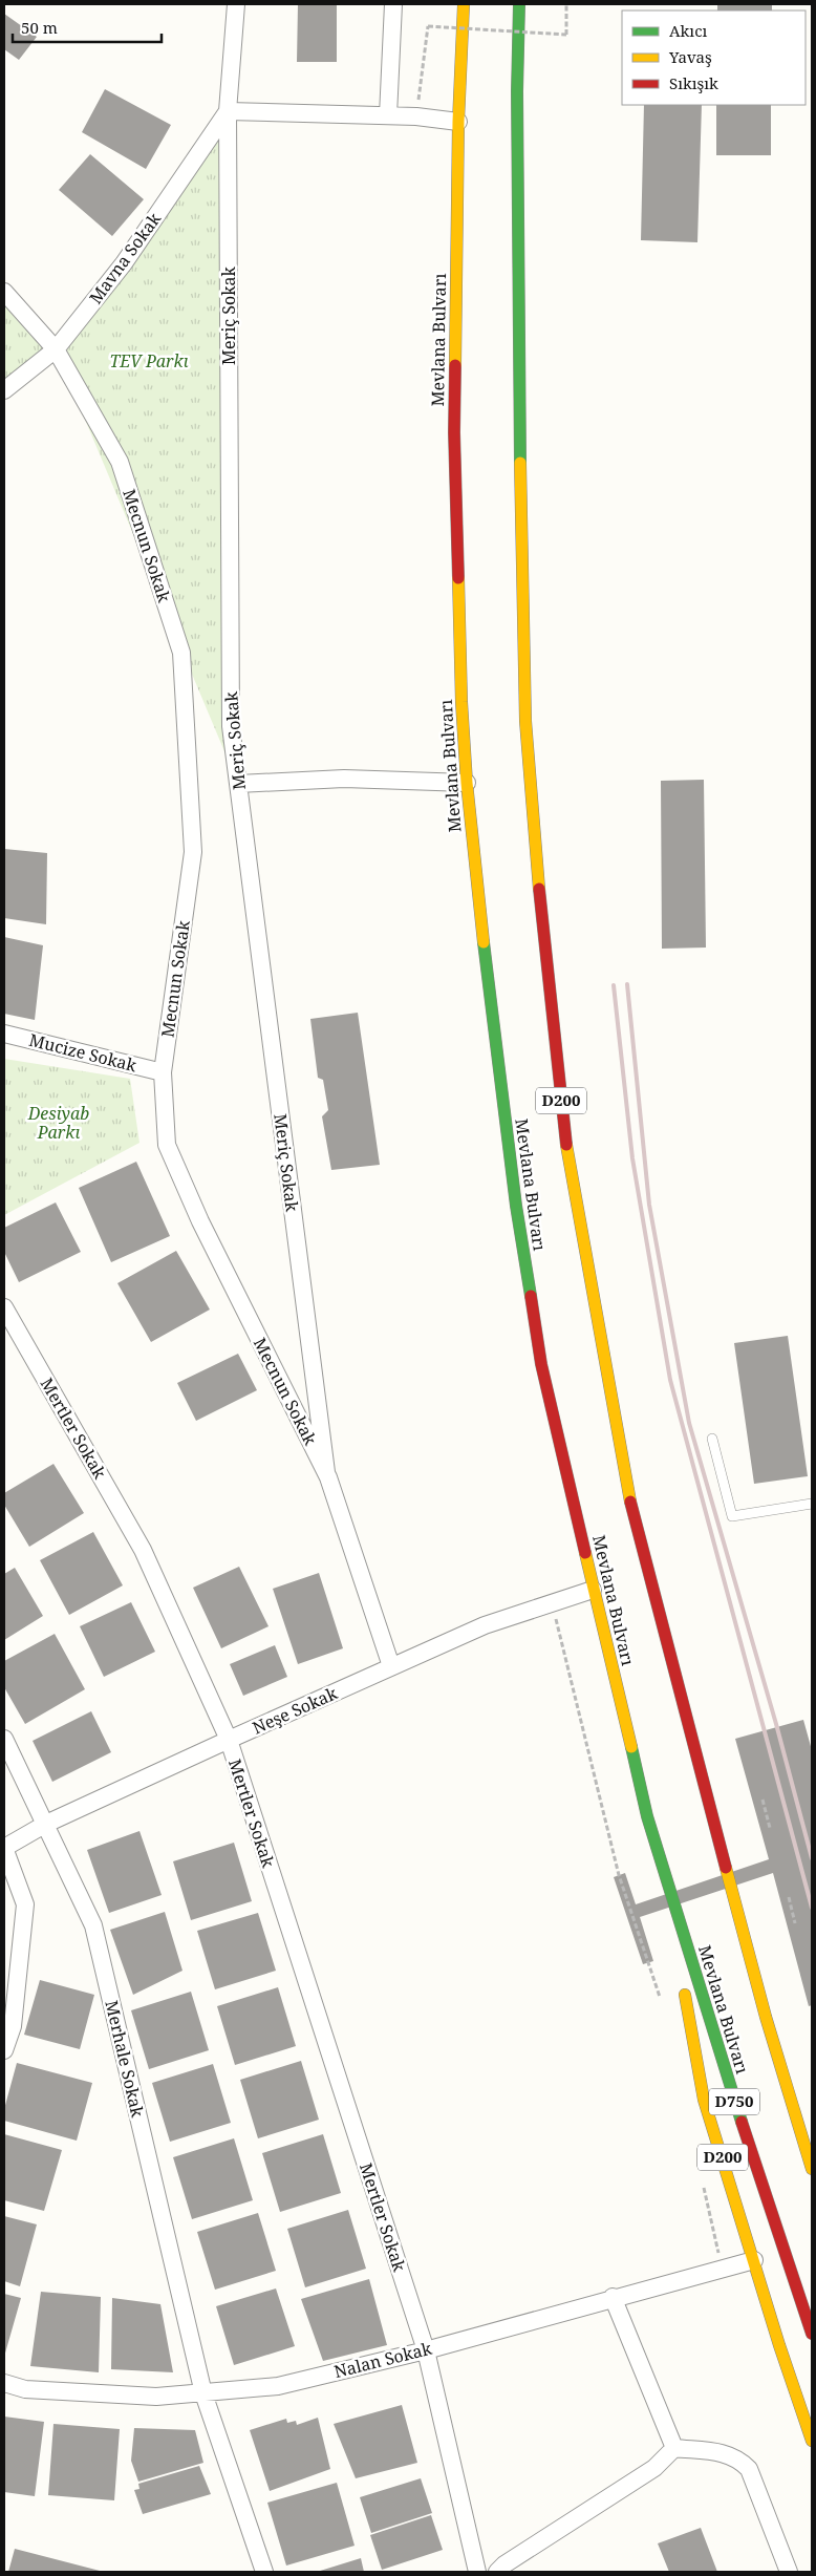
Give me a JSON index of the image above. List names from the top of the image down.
{
  "streets": {
    "highway": ["Mevlana Bulvarı", "D200", "D750"],
    "street": [
      "Mavna Sokak",
      "Meriç Sokak",
      "Mecnun Sokak",
      "Mucize Sokak",
      "Mertler Sokak",
      "Neşe Sokak",
      "Merhale Sokak",
      "Nalan Sokak"
    ]
  },
  "crossings": [
    ["Mavna Sokak", "Meriç Sokak"],
    ["Mavna Sokak", "Mecnun Sokak"],
    ["Meriç Sokak", "Mecnun Sokak"],
    ["Mevlana Bulvarı", "Neşe Sokak"],
    ["Mecnun Sokak", "Mucize Sokak"],
    ["Mecnun Sokak", "Neşe Sokak"],
    ["D200", "Nalan Sokak"],
    ["Mertler Sokak", "Neşe Sokak"],
    ["Mertler Sokak", "Nalan Sokak"],
    ["Neşe Sokak", "Merhale Sokak"],
    ["Merhale Sokak", "Nalan Sokak"]
  ],
  "parks": ["TEV Parkı", "Desiyab Parkı"],
  "legend": ["Akıcı", "Yavaş", "Sıkışık"],
  "scale_bar": "50 m"
}
